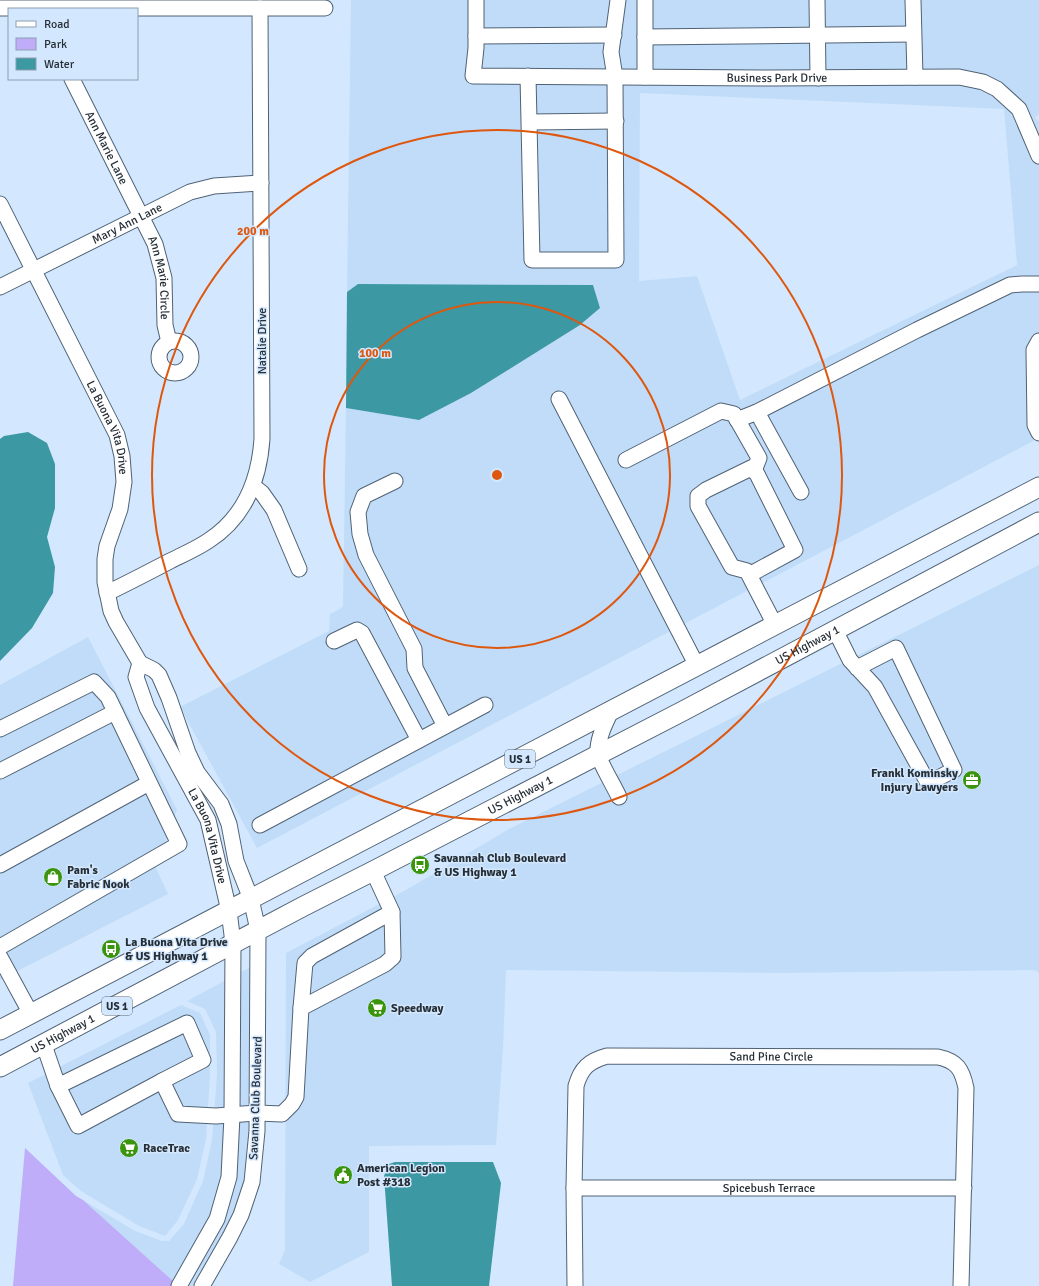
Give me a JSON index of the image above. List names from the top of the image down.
{
  "streets": {
    "main road": ["US Highway 1", "US 1"],
    "street": [
      "Business Park Drive",
      "Ann Marie Lane",
      "Mary Ann Lane",
      "Ann Marie Circle",
      "Natalie Drive",
      "La Buona Vita Drive",
      "Sand Pine Circle",
      "Savanna Club Boulevard",
      "Spicebush Terrace"
    ]
  },
  "crossings": [
    ["Ann Marie Lane", "Mary Ann Lane"],
    ["Ann Marie Lane", "Ann Marie Circle"],
    ["Mary Ann Lane", "Ann Marie Circle"],
    ["Mary Ann Lane", "Natalie Drive"],
    ["Mary Ann Lane", "La Buona Vita Drive"],
    ["Natalie Drive", "La Buona Vita Drive"],
    ["La Buona Vita Drive", "US 1"],
    ["La Buona Vita Drive", "Savanna Club Boulevard"],
    ["US Highway 1", "Savanna Club Boulevard"],
    ["US 1", "Savanna Club Boulevard"],
    ["Sand Pine Circle", "Spicebush Terrace"]
  ],
  "places": {
    "office": ["Frankl Kominsky Injury Lawyers"],
    "bus stop": ["Savannah Club Boulevard & US Highway 1", "La Buona Vita Drive & US Highway 1"],
    "shop": ["Pam's Fabric Nook"],
    "supermarket": ["Speedway", "RaceTrac"],
    "public building": ["American Legion Post #318"]
  },
  "legend": ["Road", "Park", "Water"],
  "rings": ["200 m", "100 m"]
}
